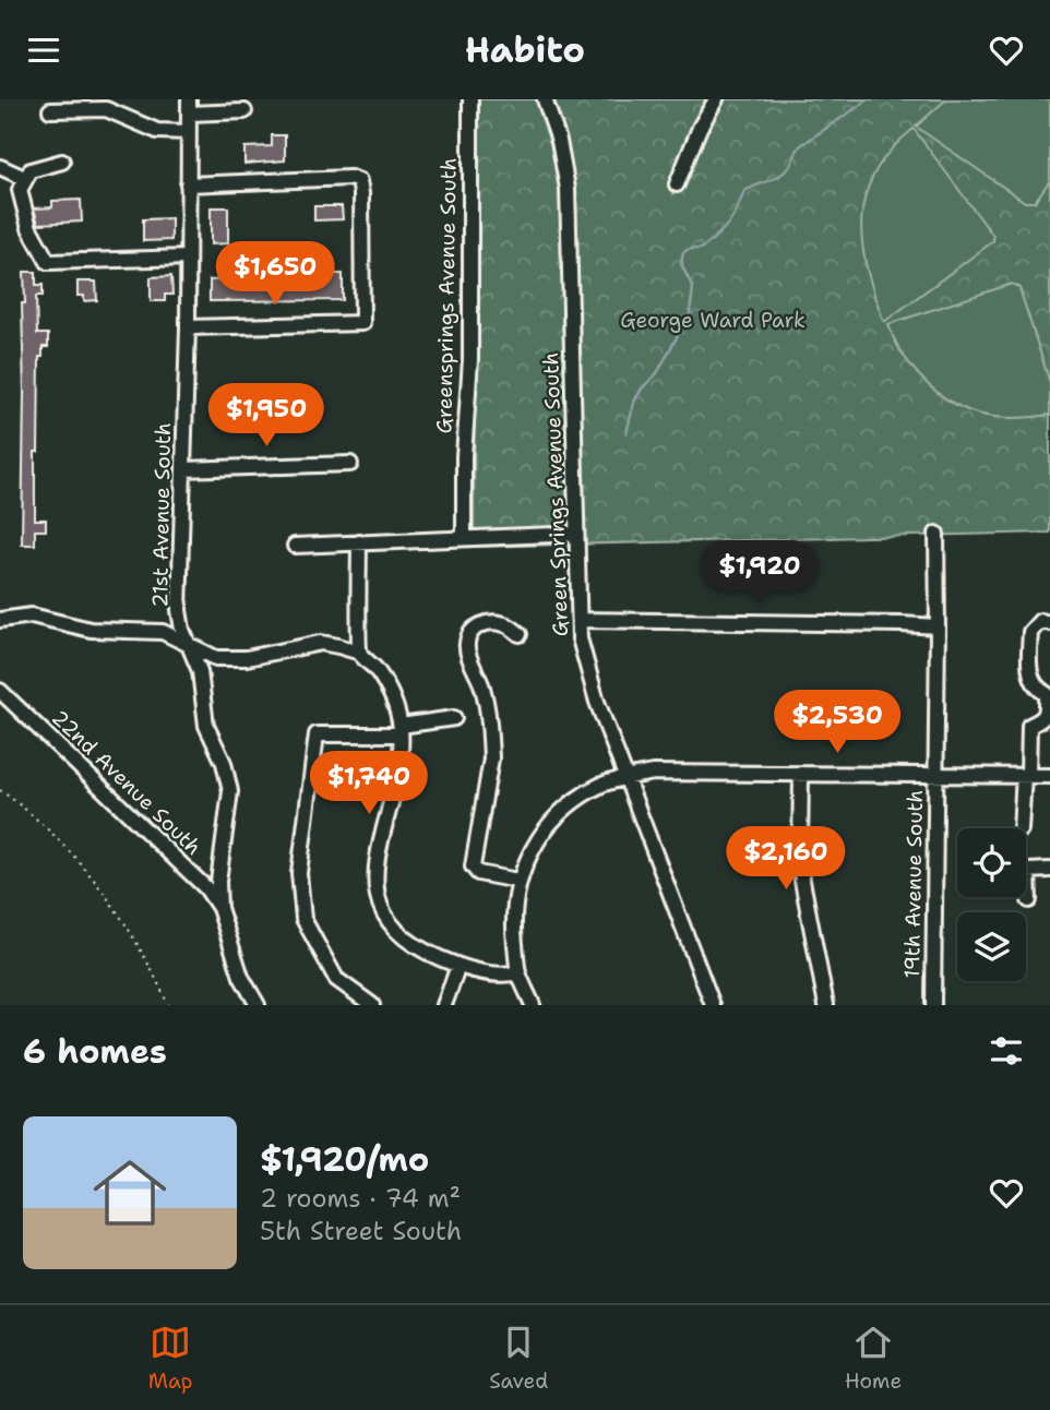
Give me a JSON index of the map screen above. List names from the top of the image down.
{
  "streets": {
    "street": [
      "Greensprings Avenue South",
      "Green Springs Avenue South",
      "21st Avenue South",
      "22nd Avenue South",
      "19th Avenue South"
    ]
  },
  "crossings": [
    ["21st Avenue South", "22nd Avenue South"]
  ],
  "parks": ["George Ward Park"],
  "page": {
    "header": "Habito",
    "price": [
      "$1,650",
      "$1,950",
      "$1,920",
      "$2,530",
      "$1,740",
      "$2,160"
    ],
    "heading": "6 homes",
    "list": [
      {
        "name": "$1,920/mo",
        "note": "2 rooms · 74 m² · 5th Street South"
      }
    ],
    "tabs": ["Map", "Saved", "Home"]
  }
}
